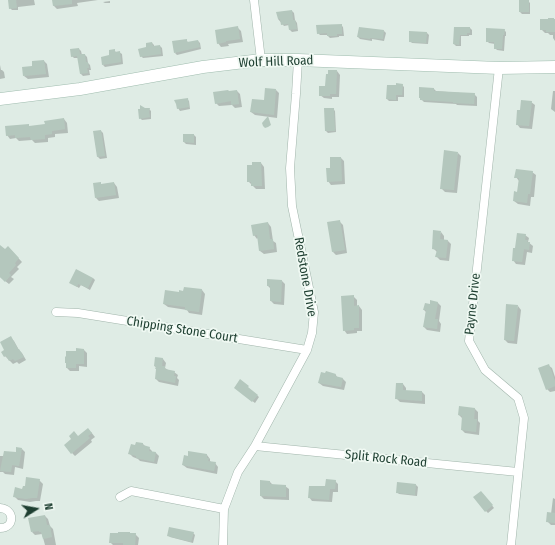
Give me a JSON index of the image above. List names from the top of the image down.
{
  "streets": {
    "street": [
      "Wolf Hill Road",
      "Redstone Drive",
      "Payne Drive",
      "Chipping Stone Court",
      "Split Rock Road"
    ]
  },
  "crossings": [
    ["Wolf Hill Road", "Redstone Drive"],
    ["Wolf Hill Road", "Payne Drive"],
    ["Redstone Drive", "Chipping Stone Court"],
    ["Redstone Drive", "Split Rock Road"],
    ["Payne Drive", "Split Rock Road"]
  ],
  "north": "right"
}
